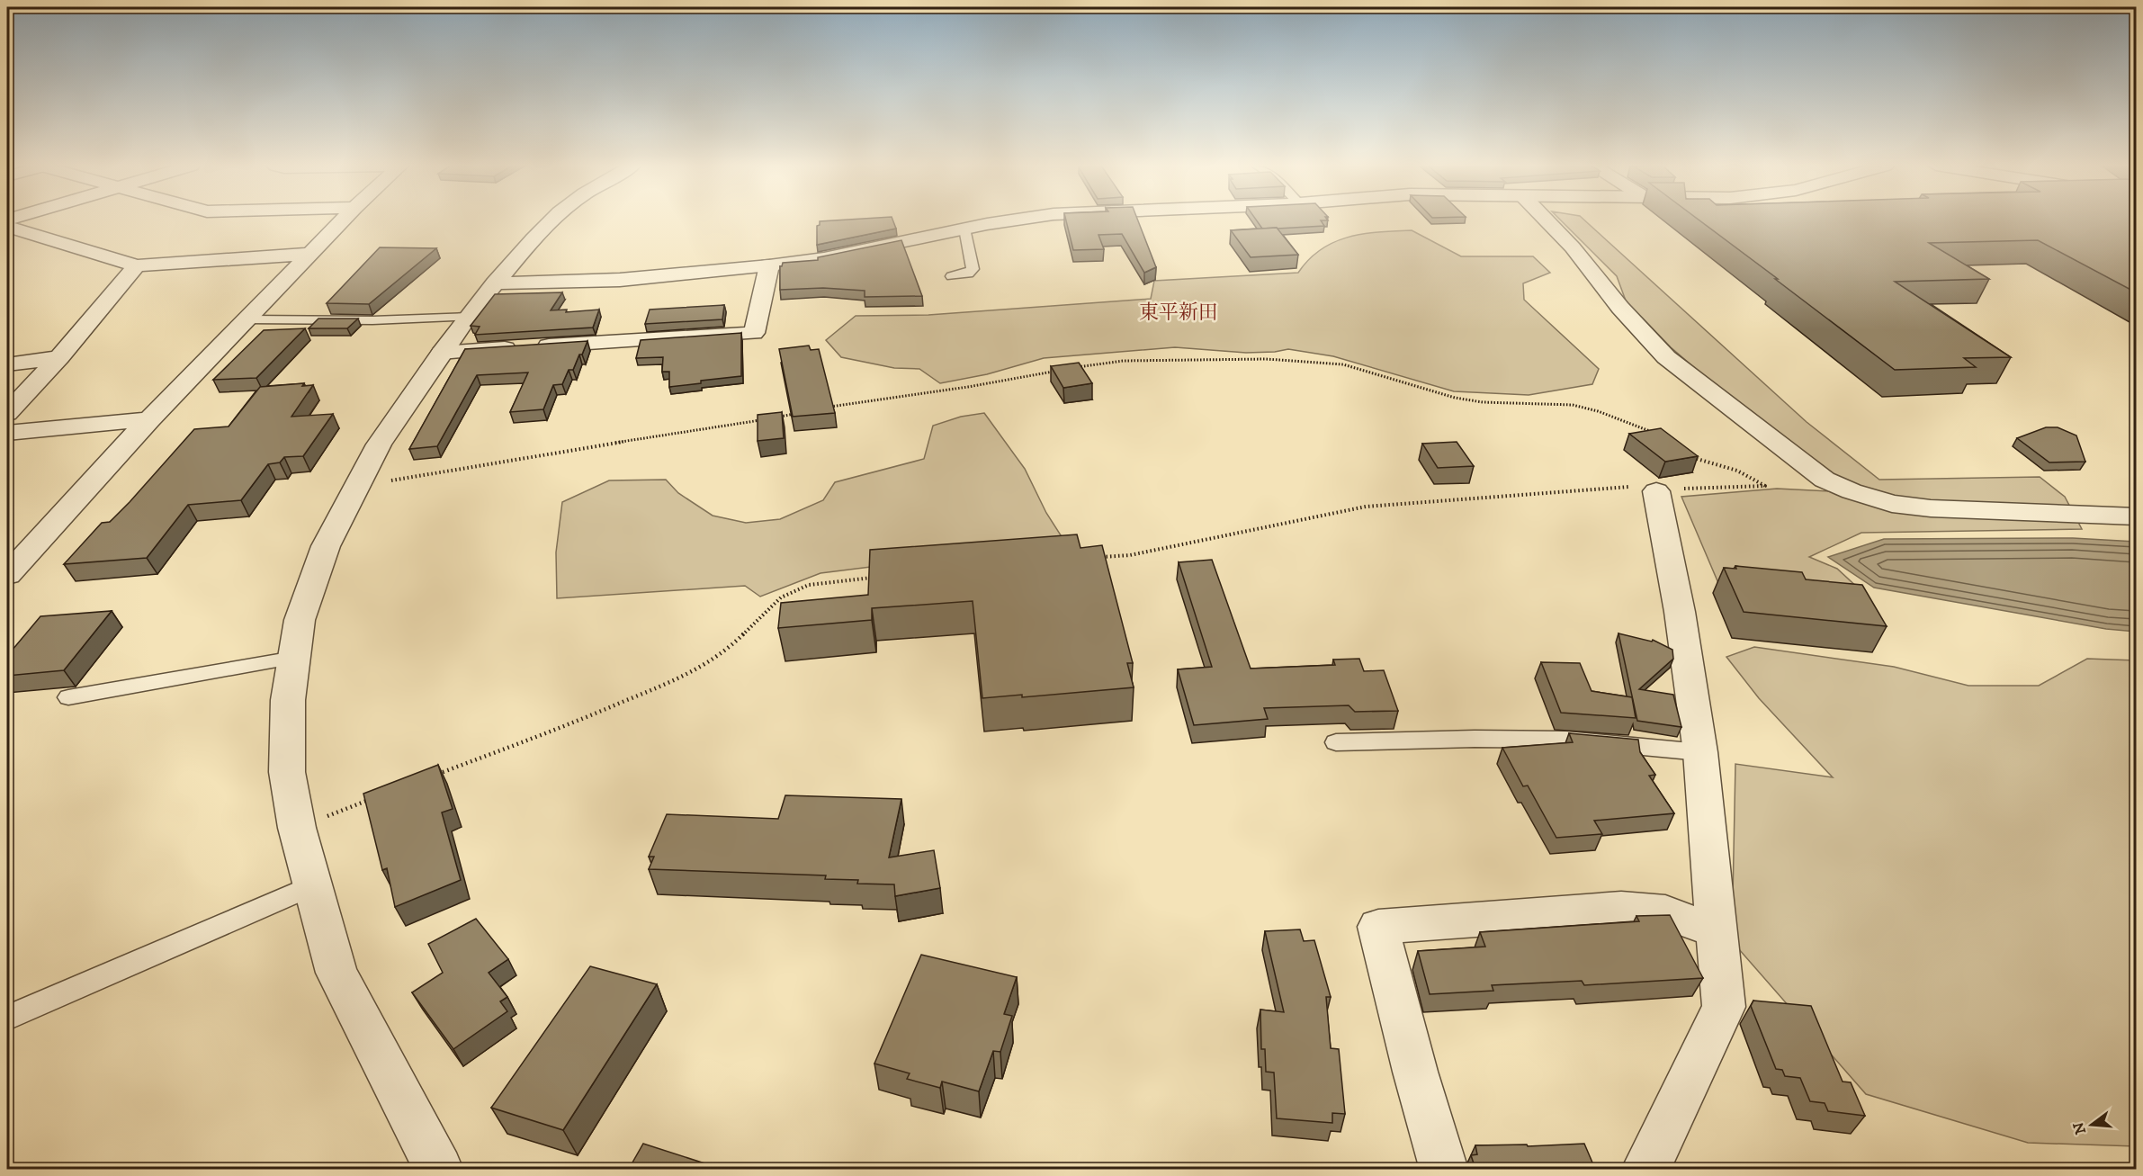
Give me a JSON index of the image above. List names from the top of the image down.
{
  "districts": ["東平新田"],
  "north": "left"
}
